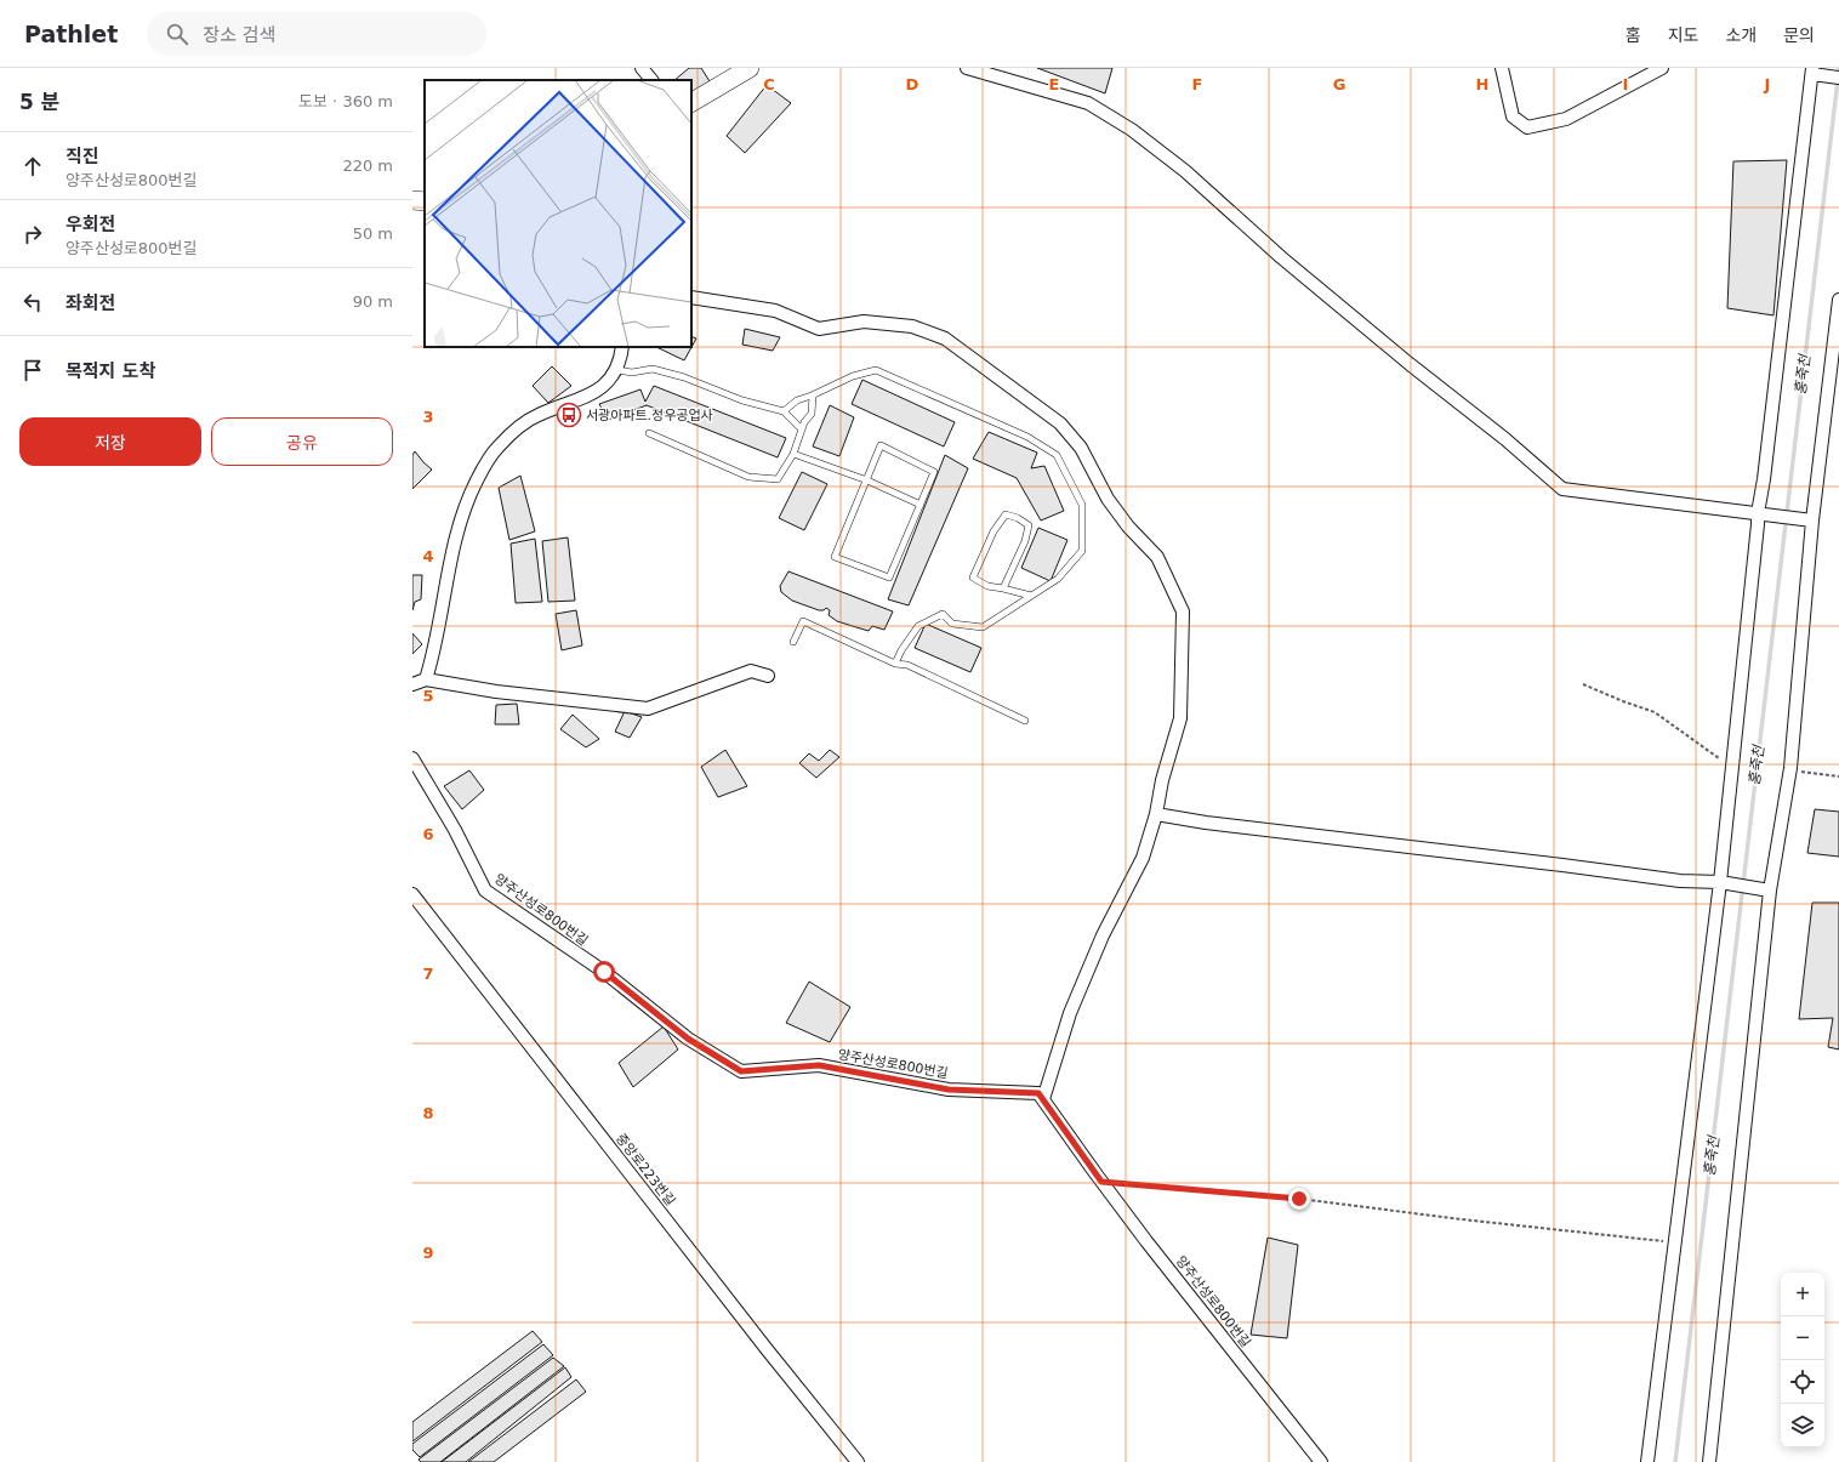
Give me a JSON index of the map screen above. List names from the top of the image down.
{
  "streets": {
    "street": ["양주산성로800번길", "중앙로223번길"]
  },
  "water": ["홍죽천"],
  "places": {
    "bus stop": ["서광아파트.정우공업사"]
  },
  "page": {
    "header": "Pathlet",
    "search": "장소 검색",
    "nav": [
      "홈",
      "지도",
      "소개",
      "문의"
    ],
    "heading": ["5 분", "도보 · 360 m"],
    "list": [
      ["직진", "양주산성로800번길", "220 m"],
      ["우회전", "양주산성로800번길", "50 m"],
      ["좌회전", "90 m"],
      "목적지 도착"
    ],
    "buttons": ["저장", "공유"],
    "map_buttons": ["+", "−"]
  },
  "grid": {
    "columns": [
      "C",
      "D",
      "E",
      "F",
      "G",
      "H",
      "I",
      "J"
    ],
    "rows": [
      "3",
      "4",
      "5",
      "6",
      "7",
      "8",
      "9"
    ]
  }
}
